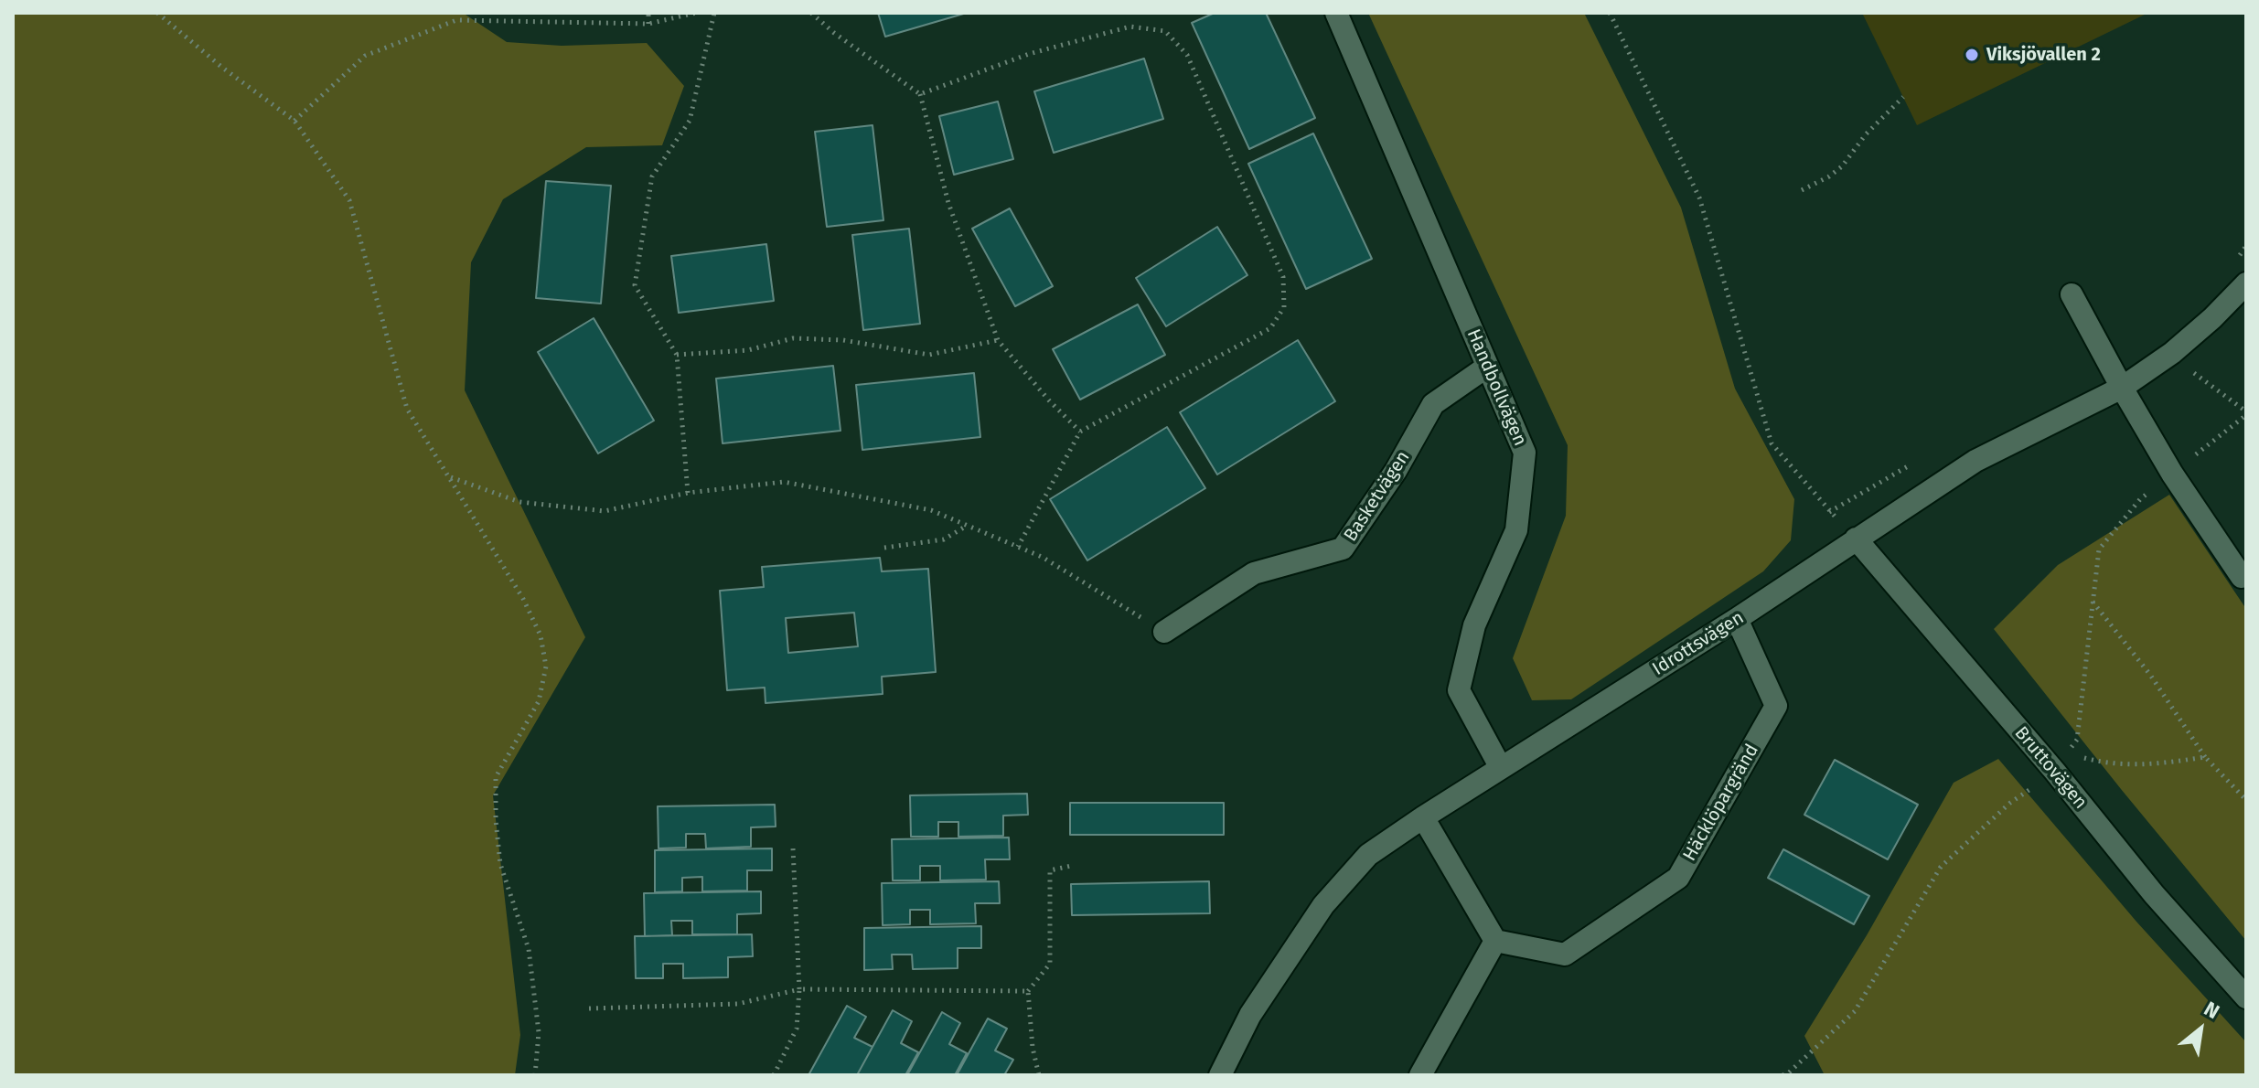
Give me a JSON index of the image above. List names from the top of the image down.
{
  "streets": {
    "street": [
      "Handbollvägen",
      "Basketvägen",
      "Idrottsvägen",
      "Bruttovägen",
      "Häcklöpargränd"
    ]
  },
  "crossings": [
    ["Handbollvägen", "Basketvägen"],
    ["Handbollvägen", "Idrottsvägen"],
    ["Idrottsvägen", "Bruttovägen"],
    ["Idrottsvägen", "Häcklöpargränd"]
  ],
  "places": ["Viksjövallen 2"],
  "north": "top right"
}
